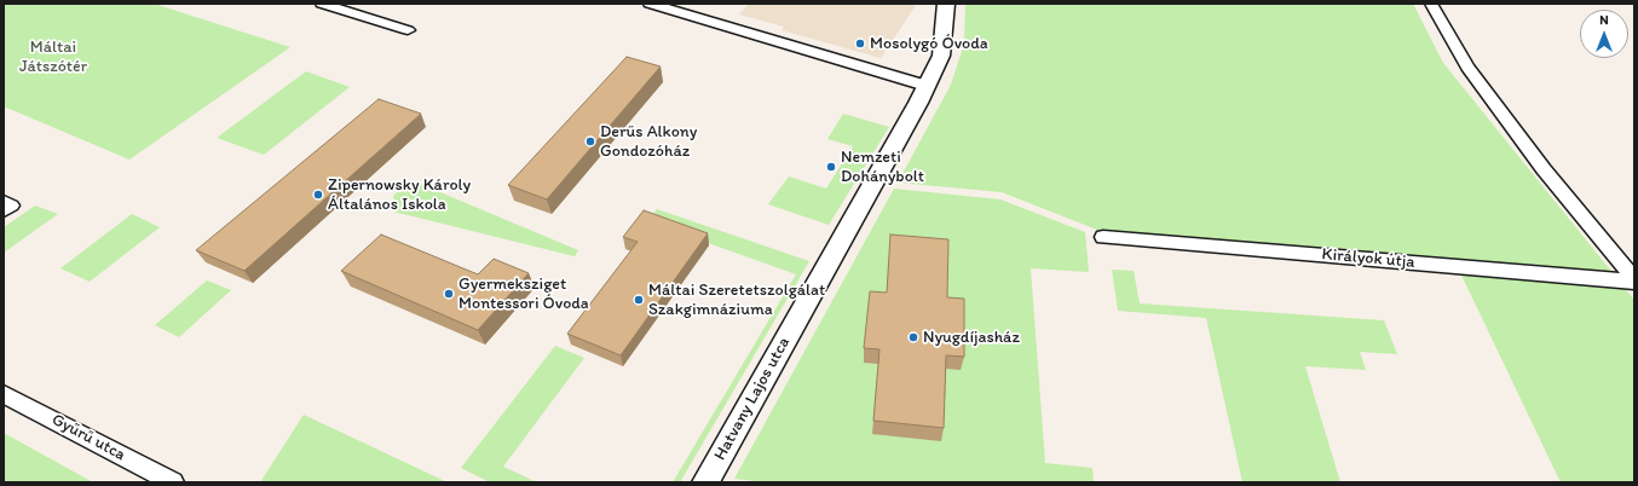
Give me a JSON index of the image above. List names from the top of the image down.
{
  "streets": {
    "street": ["Királyok útja", "Hatvany Lajos utca", "Gyűrű utca"]
  },
  "parks": ["Máltai Játszótér"],
  "places": [
    "Mosolygó Óvoda",
    "Derűs Alkony Gondozóház",
    "Nemzeti Dohánybolt",
    "Zipernowsky Károly Általános Iskola",
    "Gyermeksziget Montessori Óvoda",
    "Máltai Szeretetszolgálat Szakgimnáziuma",
    "Nyugdíjasház"
  ],
  "north": "top"
}
